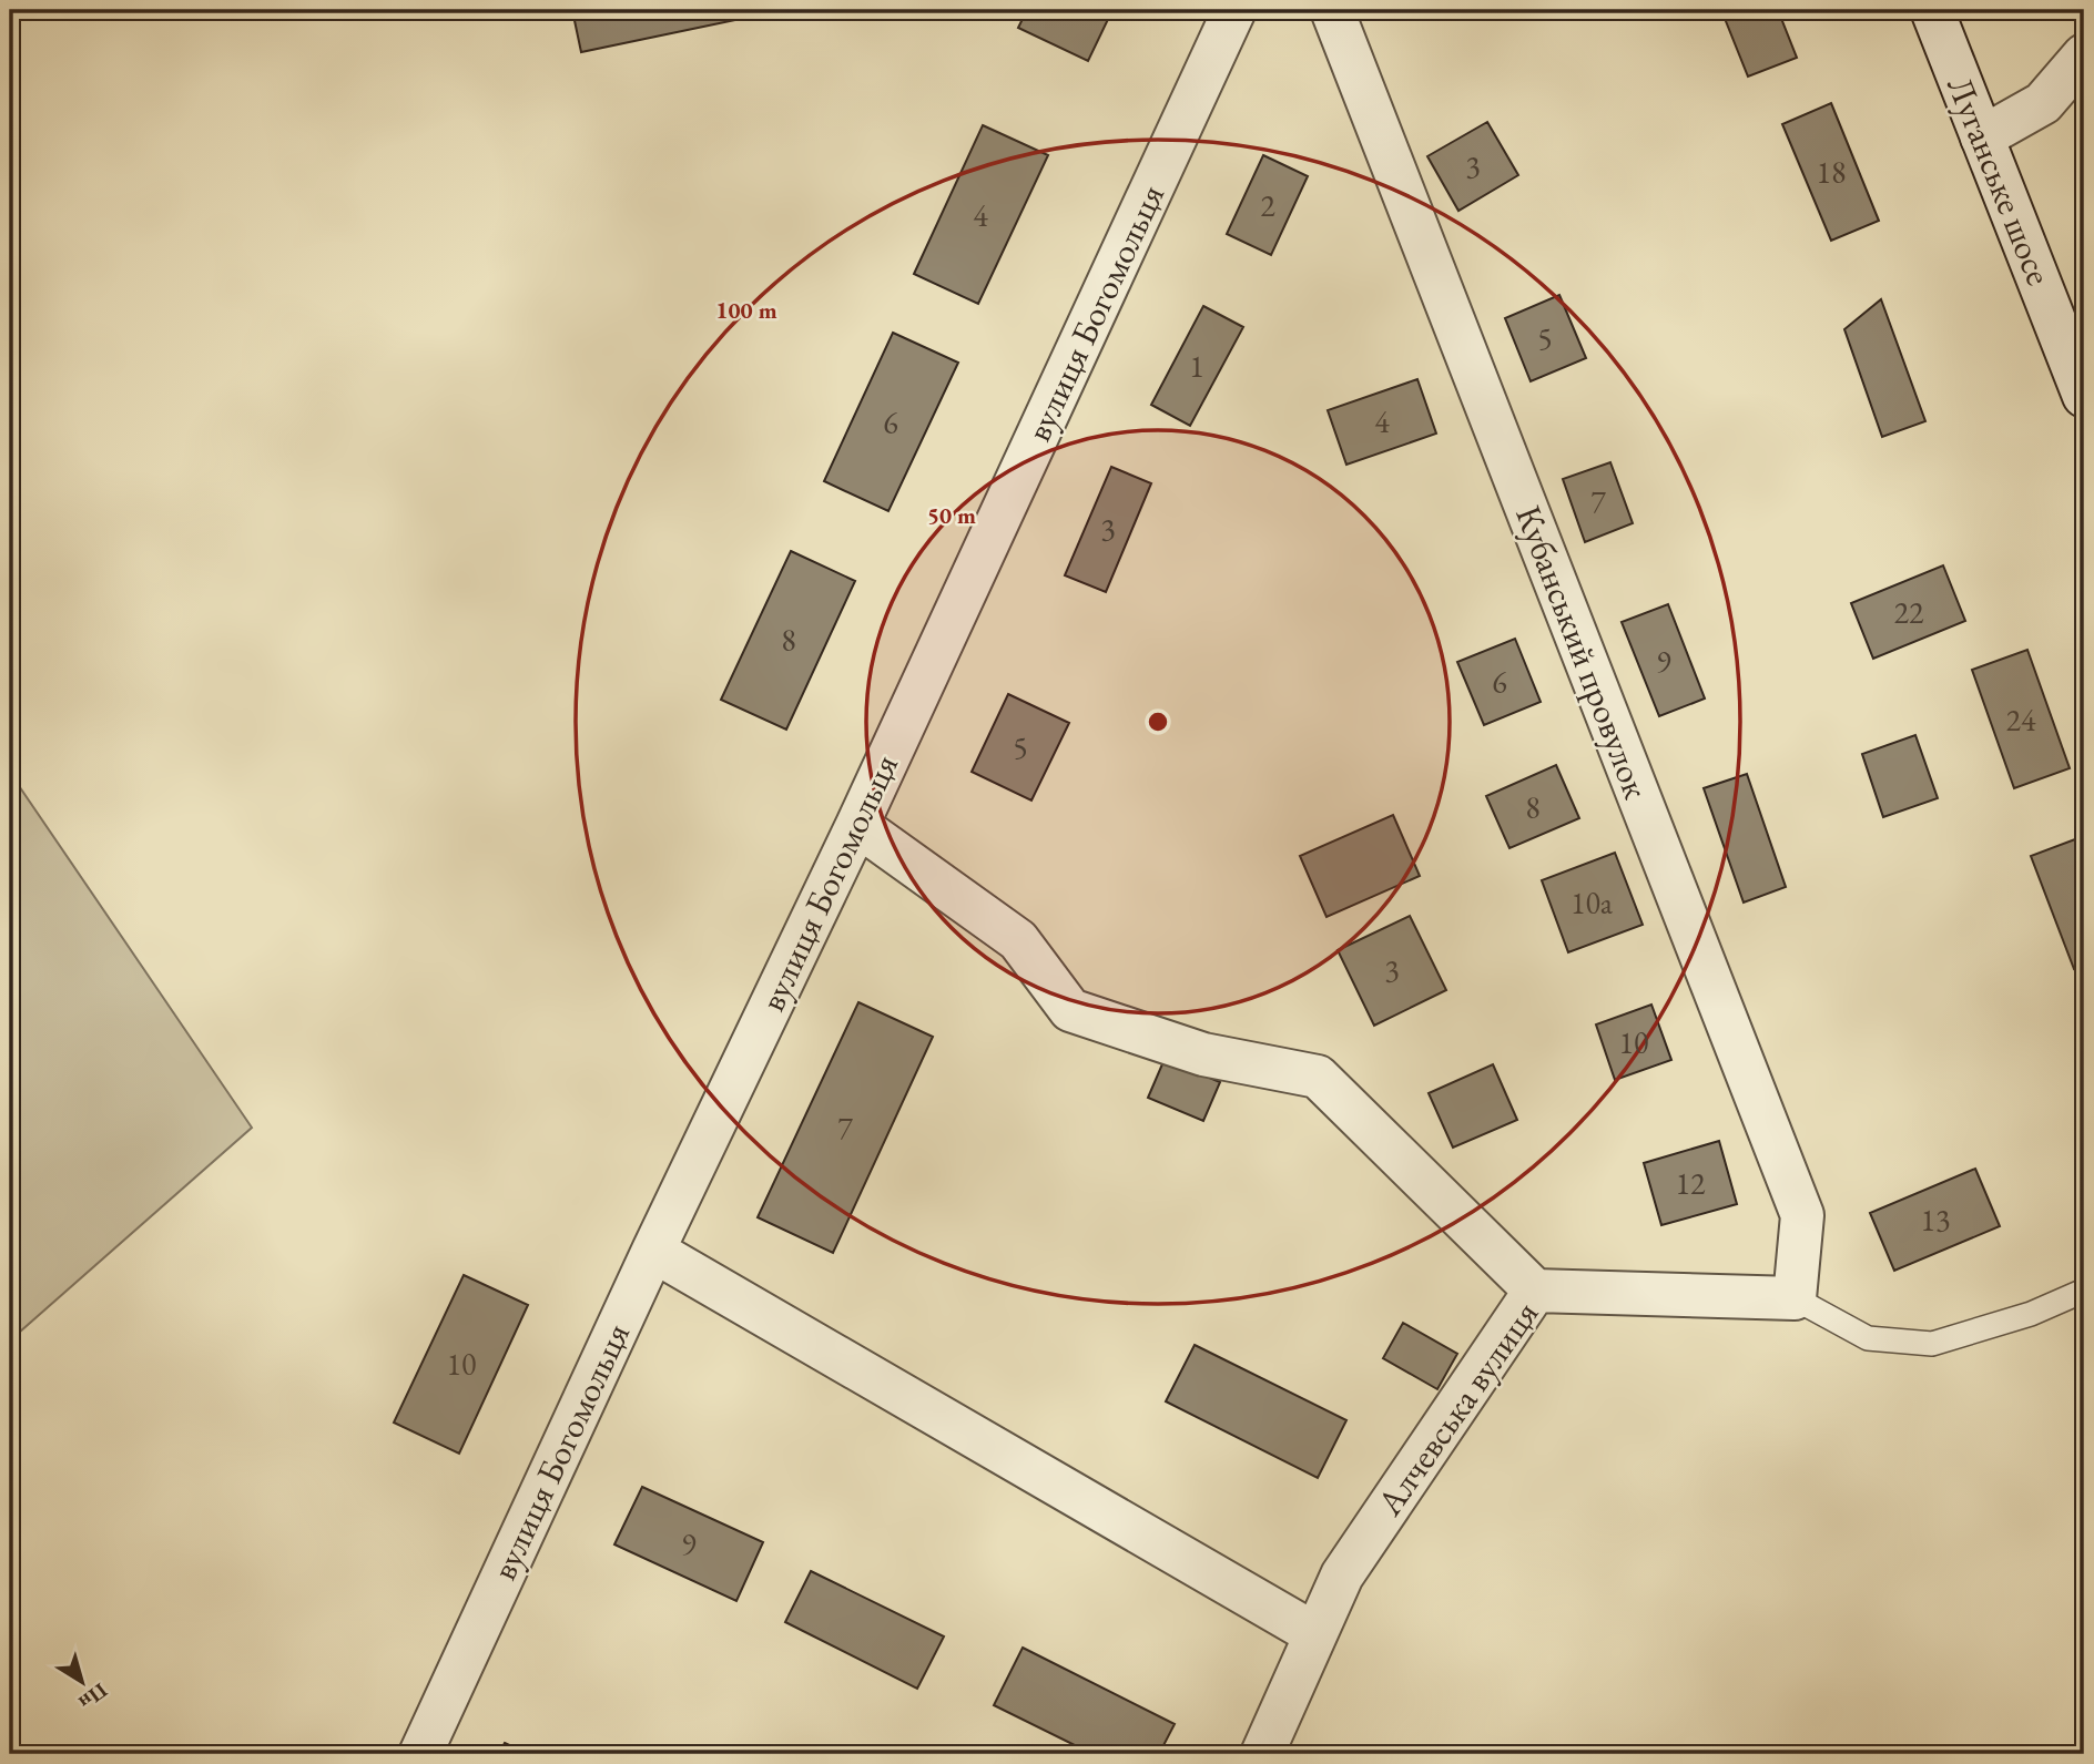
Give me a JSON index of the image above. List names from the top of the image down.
{
  "streets": {
    "street": [
      "Луганське шосе",
      "вулиця Богомольця",
      "Кубанський провулок",
      "Алчевська вулиця"
    ]
  },
  "crossings": [
    ["Кубанський провулок", "Алчевська вулиця"]
  ],
  "house_numbers": [
    "3",
    "18",
    "2",
    "4",
    "5",
    "1",
    "4",
    "6",
    "7",
    "3",
    "22",
    "8",
    "9",
    "6",
    "24",
    "5",
    "8",
    "10а",
    "3",
    "10",
    "7",
    "12",
    "13",
    "10",
    "9"
  ],
  "north": "bottom right",
  "rings": ["100 m", "50 m"]
}
